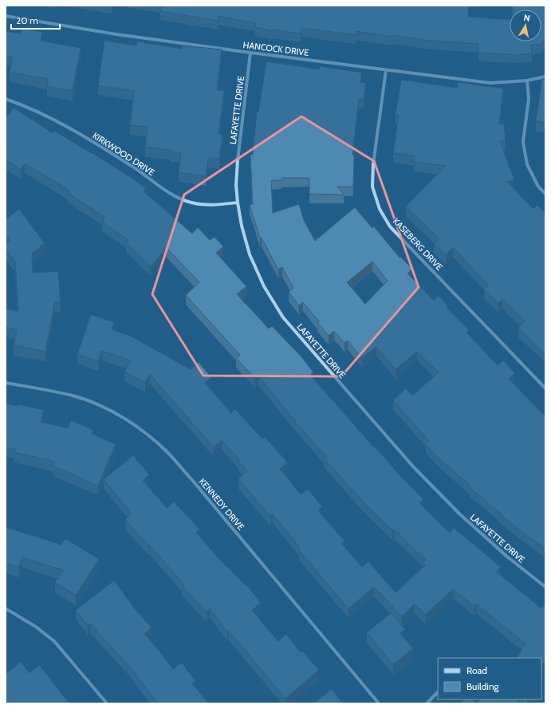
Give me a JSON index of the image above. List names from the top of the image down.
{
  "streets": {
    "street": [
      "HANCOCK DRIVE",
      "LAFAYETTE DRIVE",
      "KIRKWOOD DRIVE",
      "KASEBERG DRIVE",
      "KENNEDY DRIVE"
    ]
  },
  "crossings": [
    ["HANCOCK DRIVE", "LAFAYETTE DRIVE"],
    ["HANCOCK DRIVE", "KASEBERG DRIVE"],
    ["LAFAYETTE DRIVE", "KIRKWOOD DRIVE"]
  ],
  "legend": ["Road", "Building"],
  "scale_bar": "20 m",
  "north": "top"
}
